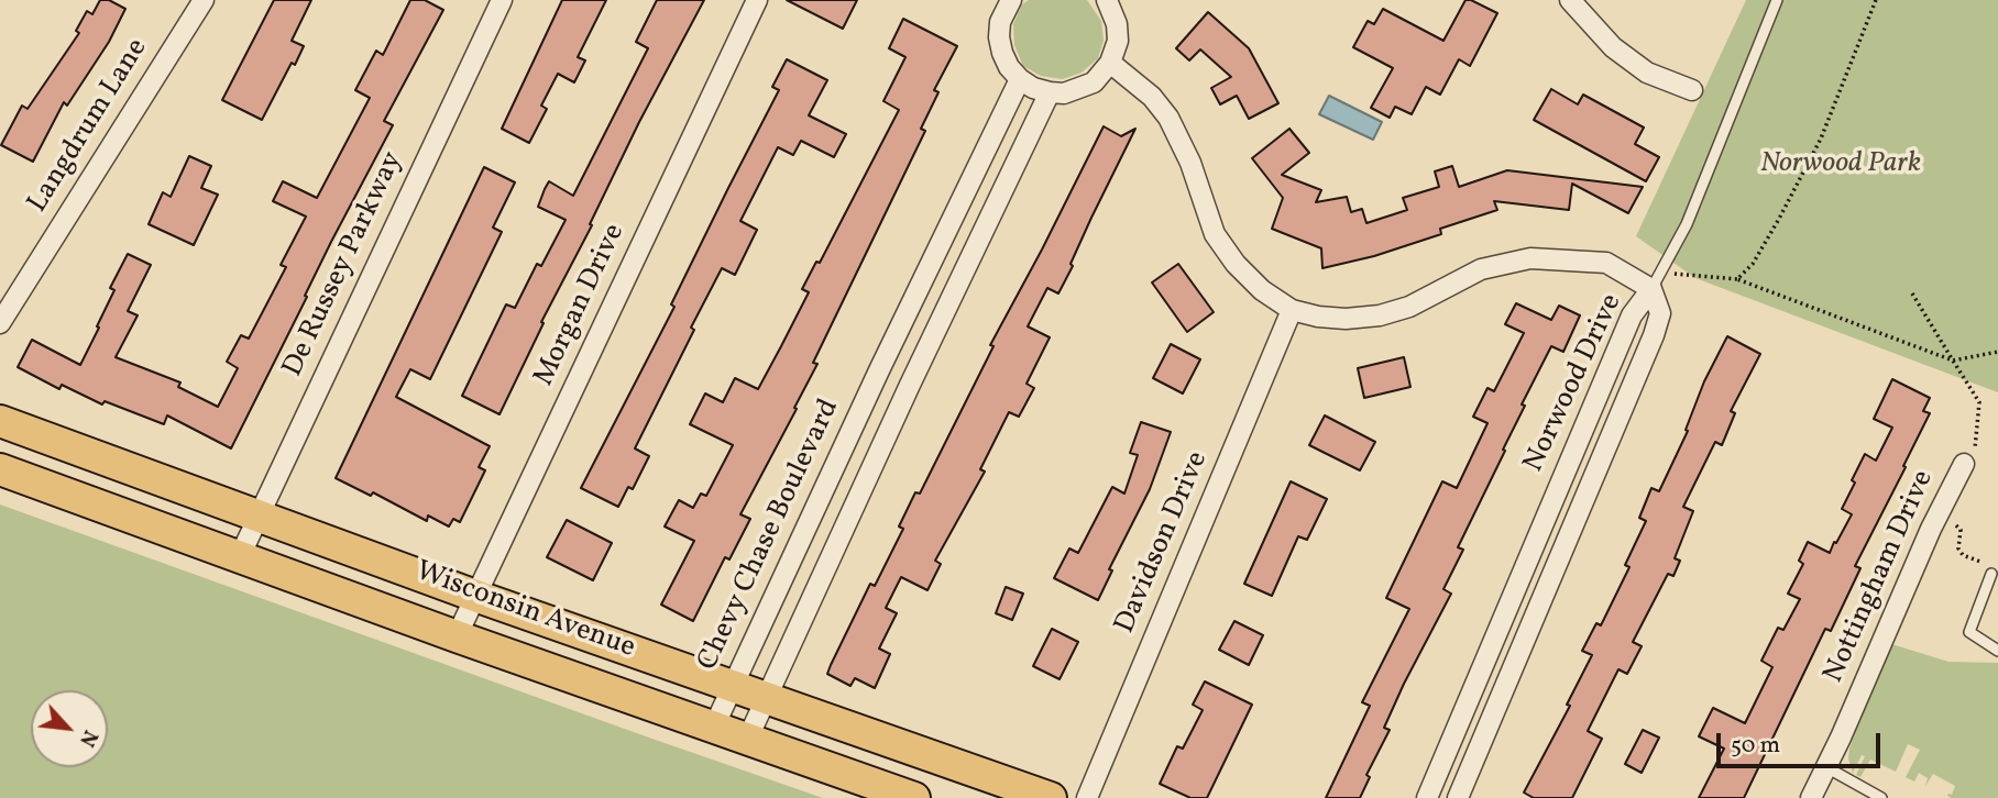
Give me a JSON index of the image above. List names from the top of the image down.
{
  "streets": {
    "main road": ["Wisconsin Avenue"],
    "street": [
      "Langdrum Lane",
      "De Russey Parkway",
      "Morgan Drive",
      "Norwood Drive",
      "Chevy Chase Boulevard",
      "Davidson Drive",
      "Nottingham Drive"
    ]
  },
  "crossings": [
    ["De Russey Parkway", "Wisconsin Avenue"],
    ["Morgan Drive", "Wisconsin Avenue"],
    ["Chevy Chase Boulevard", "Wisconsin Avenue"]
  ],
  "parks": ["Norwood Park"],
  "scale_bar": "50 m",
  "north": "bottom right"
}
